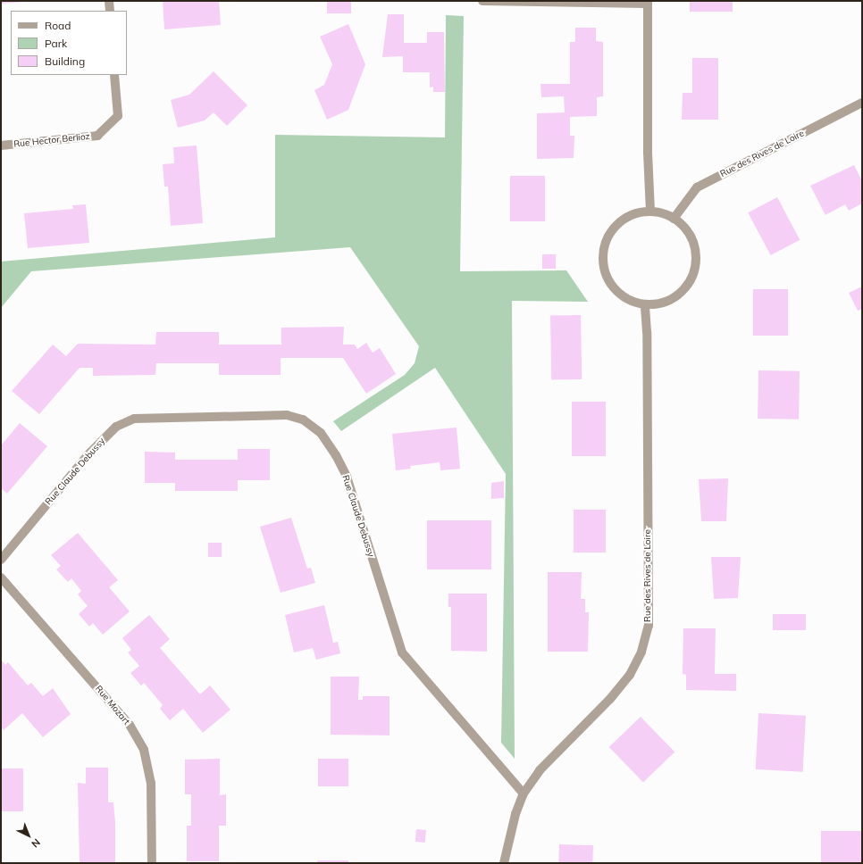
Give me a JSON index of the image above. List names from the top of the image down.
{
  "streets": {
    "street": [
      "Rue Hector Berlioz",
      "Rue des Rives de Loire",
      "Rue Claude Debussy",
      "Rue Mozart"
    ]
  },
  "crossings": [
    ["Rue des Rives de Loire", "Rue Claude Debussy"]
  ],
  "legend": ["Road", "Park", "Building"],
  "north": "bottom right"
}
